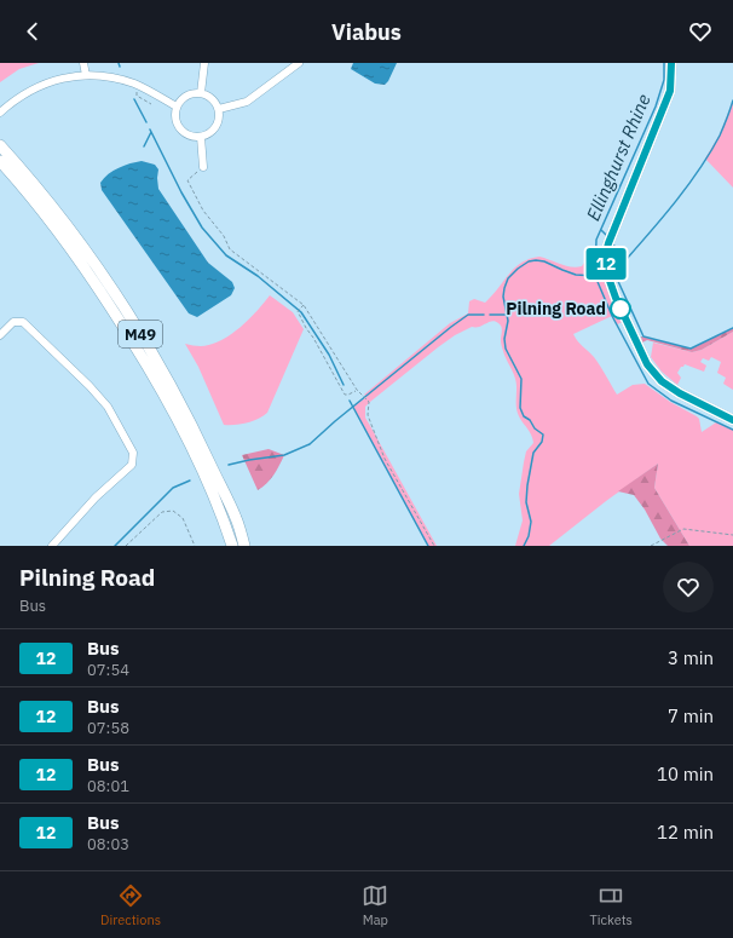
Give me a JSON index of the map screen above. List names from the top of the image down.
{
  "streets": {
    "highway": ["M49"]
  },
  "water": ["Ellinghurst Rhine"],
  "places": ["Pilning Road"],
  "lines": ["bus line 12"],
  "page": {
    "header": "Viabus",
    "on_map": "12",
    "heading": ["Pilning Road", "Bus"],
    "list": [
      {
        "mark": "12",
        "name": "Bus",
        "note": "07:54",
        "value": "3 min"
      },
      {
        "mark": "12",
        "name": "Bus",
        "note": "07:58",
        "value": "7 min"
      },
      {
        "mark": "12",
        "name": "Bus",
        "note": "08:01",
        "value": "10 min"
      },
      {
        "mark": "12",
        "name": "Bus",
        "note": "08:03",
        "value": "12 min"
      }
    ],
    "tabs": ["Directions", "Map", "Tickets"]
  }
}
